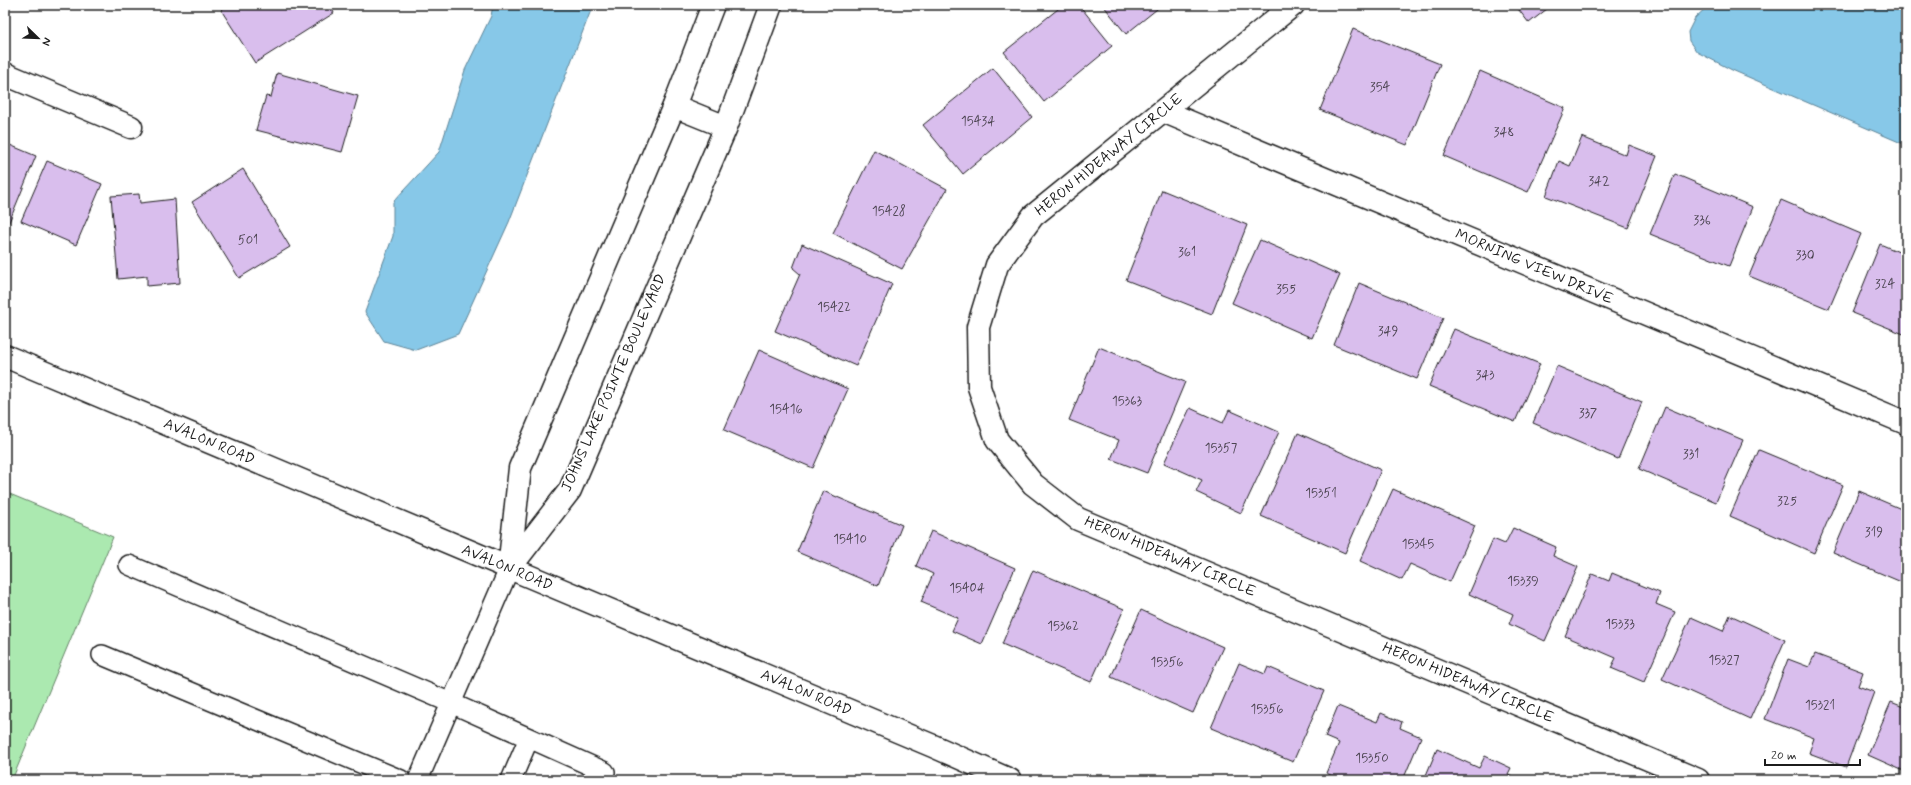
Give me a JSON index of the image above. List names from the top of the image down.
{
  "streets": {
    "street": [
      "HERON HIDEAWAY CIRCLE",
      "MORNING VIEW DRIVE",
      "JOHNS LAKE POINTE BOULEVARD",
      "AVALON ROAD"
    ]
  },
  "crossings": [
    ["HERON HIDEAWAY CIRCLE", "MORNING VIEW DRIVE"],
    ["JOHNS LAKE POINTE BOULEVARD", "AVALON ROAD"]
  ],
  "house_numbers": [
    "354",
    "15434",
    "348",
    "342",
    "15428",
    "336",
    "501",
    "361",
    "330",
    "324",
    "355",
    "15422",
    "349",
    "343",
    "15363",
    "15416",
    "337",
    "15357",
    "331",
    "15351",
    "325",
    "319",
    "15410",
    "15345",
    "15339",
    "15404",
    "15333",
    "15362",
    "15327",
    "15356",
    "15321",
    "15356",
    "15350"
  ],
  "scale_bar": "20 m",
  "north": "bottom right"
}
